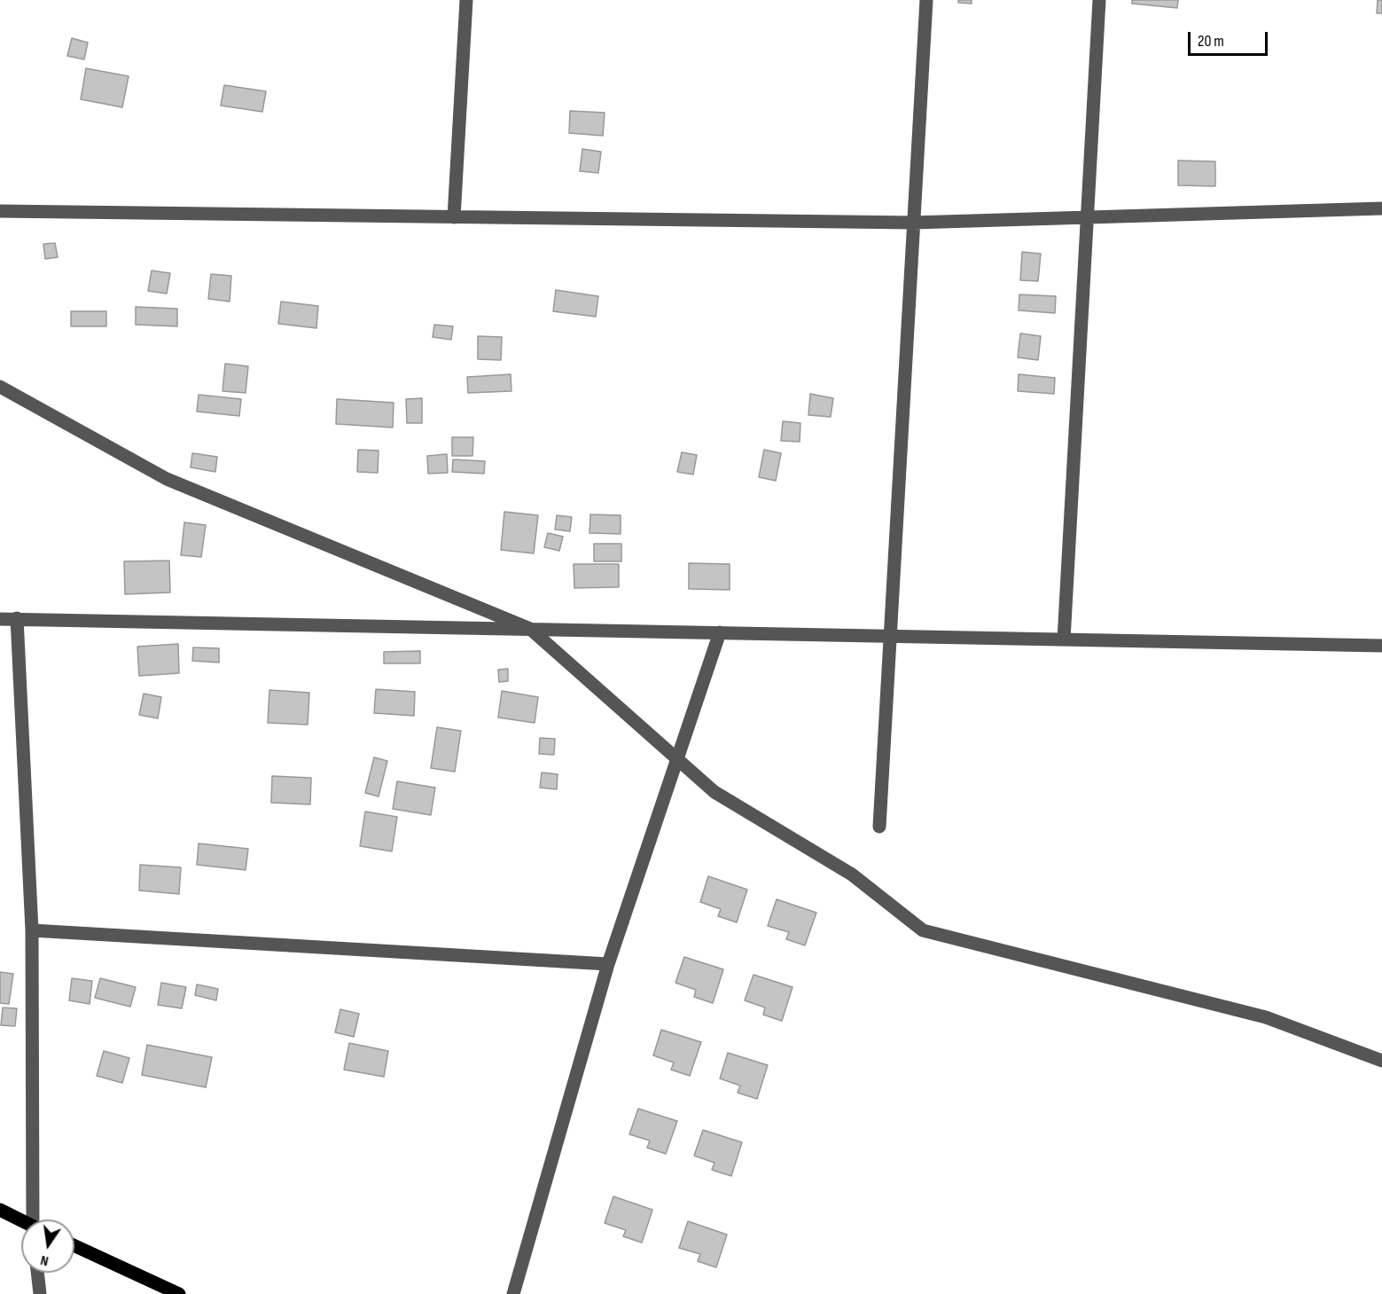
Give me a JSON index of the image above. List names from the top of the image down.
{
  "scale_bar": "20 m",
  "north": "bottom"
}
